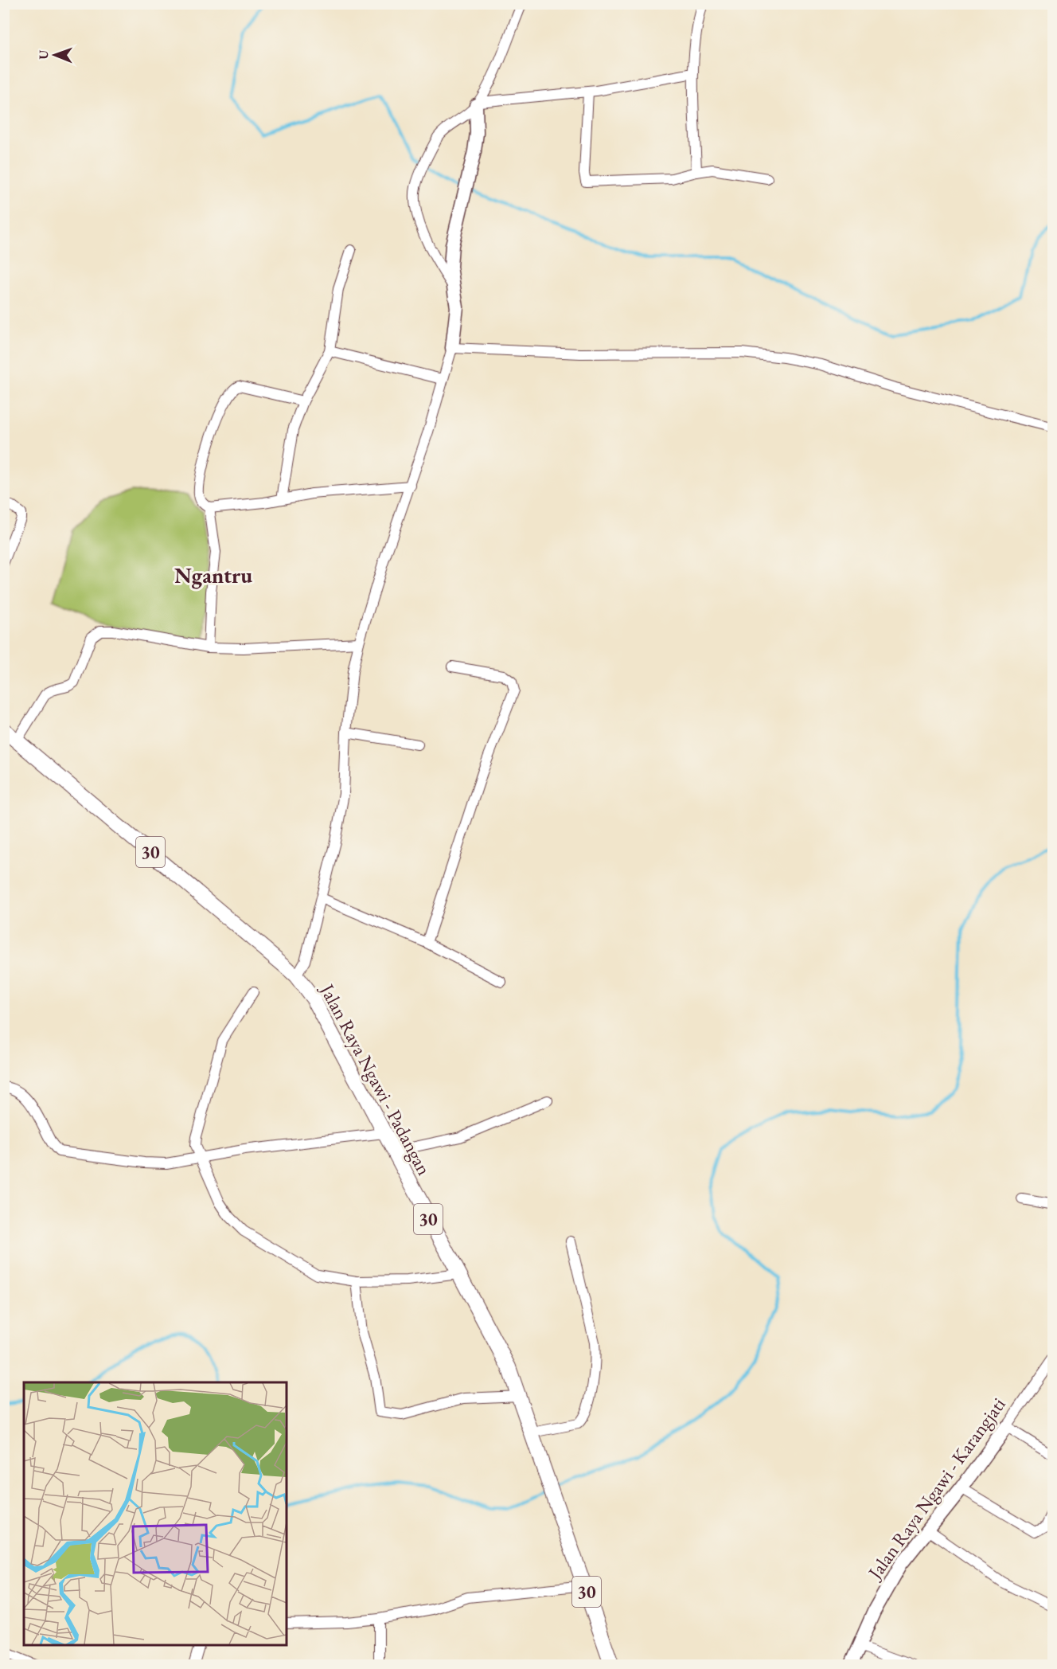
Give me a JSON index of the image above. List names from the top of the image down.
{
  "streets": {
    "highway": ["30", "Jalan Raya Ngawi - Padangan"],
    "main road": ["Jalan Raya Ngawi - Karangjati"]
  },
  "crossings": [
    ["30", "Jalan Raya Ngawi - Padangan"]
  ],
  "districts": ["Ngantru"],
  "north": "left"
}
